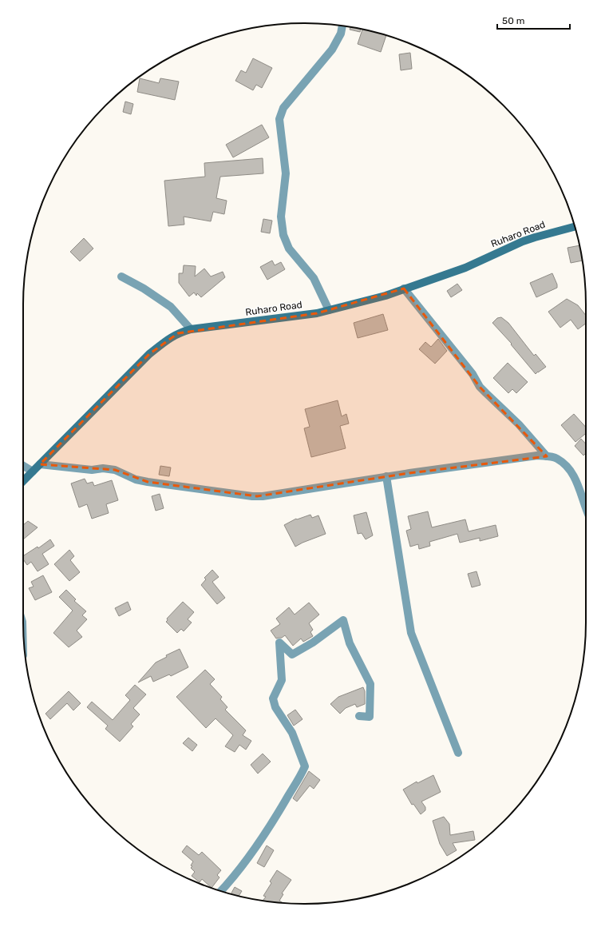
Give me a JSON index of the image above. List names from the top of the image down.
{
  "streets": {
    "street": ["Ruharo Road"]
  },
  "scale_bar": "50 m"
}
